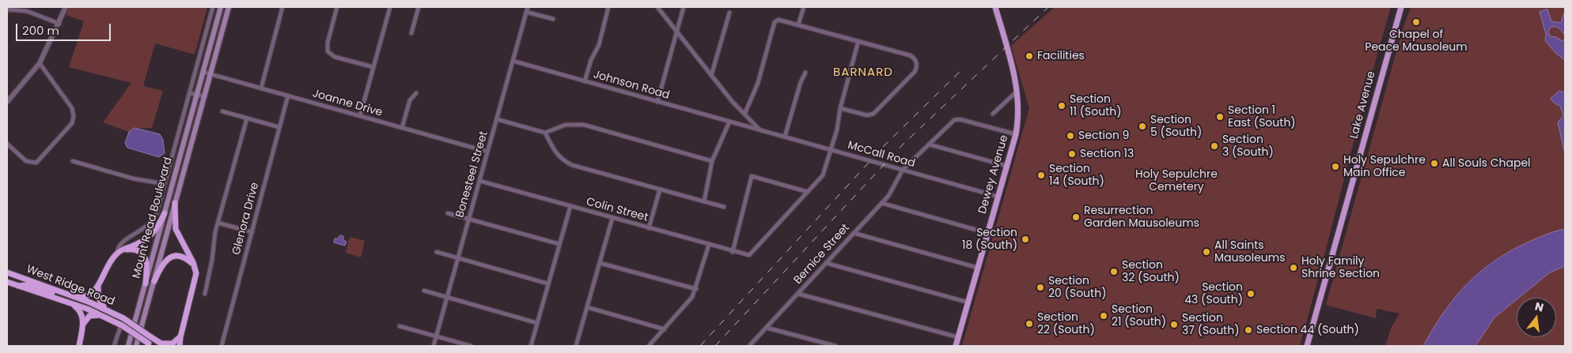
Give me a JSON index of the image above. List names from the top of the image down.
{
  "streets": {
    "highway": ["West Ridge Road"],
    "main road": ["Lake Avenue", "Dewey Avenue", "Mount Read Boulevard"],
    "street": [
      "Johnson Road",
      "Joanne Drive",
      "McCall Road",
      "Bonesteel Street",
      "Colin Street",
      "Glenora Drive",
      "Bernice Street"
    ]
  },
  "crossings": [
    ["Johnson Road", "McCall Road"],
    ["Johnson Road", "Bonesteel Street"],
    ["Joanne Drive", "Bonesteel Street"],
    ["Joanne Drive", "Mount Read Boulevard"],
    ["Joanne Drive", "Glenora Drive"],
    ["McCall Road", "Dewey Avenue"],
    ["McCall Road", "Bernice Street"],
    ["Bonesteel Street", "Colin Street"],
    ["Dewey Avenue", "Bernice Street"]
  ],
  "districts": ["BARNARD"],
  "parks": ["Holy Sepulchre Cemetery"],
  "places": [
    "Chapel of Peace Mausoleum",
    "Facilities",
    "Section 11 (South)",
    "Section 1 East (South)",
    "Section 5 (South)",
    "Section 9",
    "Section 3 (South)",
    "Section 13",
    "All Souls Chapel",
    "Holy Sepulchre Main Office",
    "Section 14 (South)",
    "Resurrection Garden Mausoleums",
    "Section 18 (South)",
    "All Saints Mausoleums",
    "Holy Family Shrine Section",
    "Section 32 (South)",
    "Section 20 (South)",
    "Section 43 (South)",
    "Section 21 (South)",
    "Section 22 (South)",
    "Section 37 (South)",
    "Section 44 (South)"
  ],
  "scale_bar": "200 m",
  "north": "top"
}
